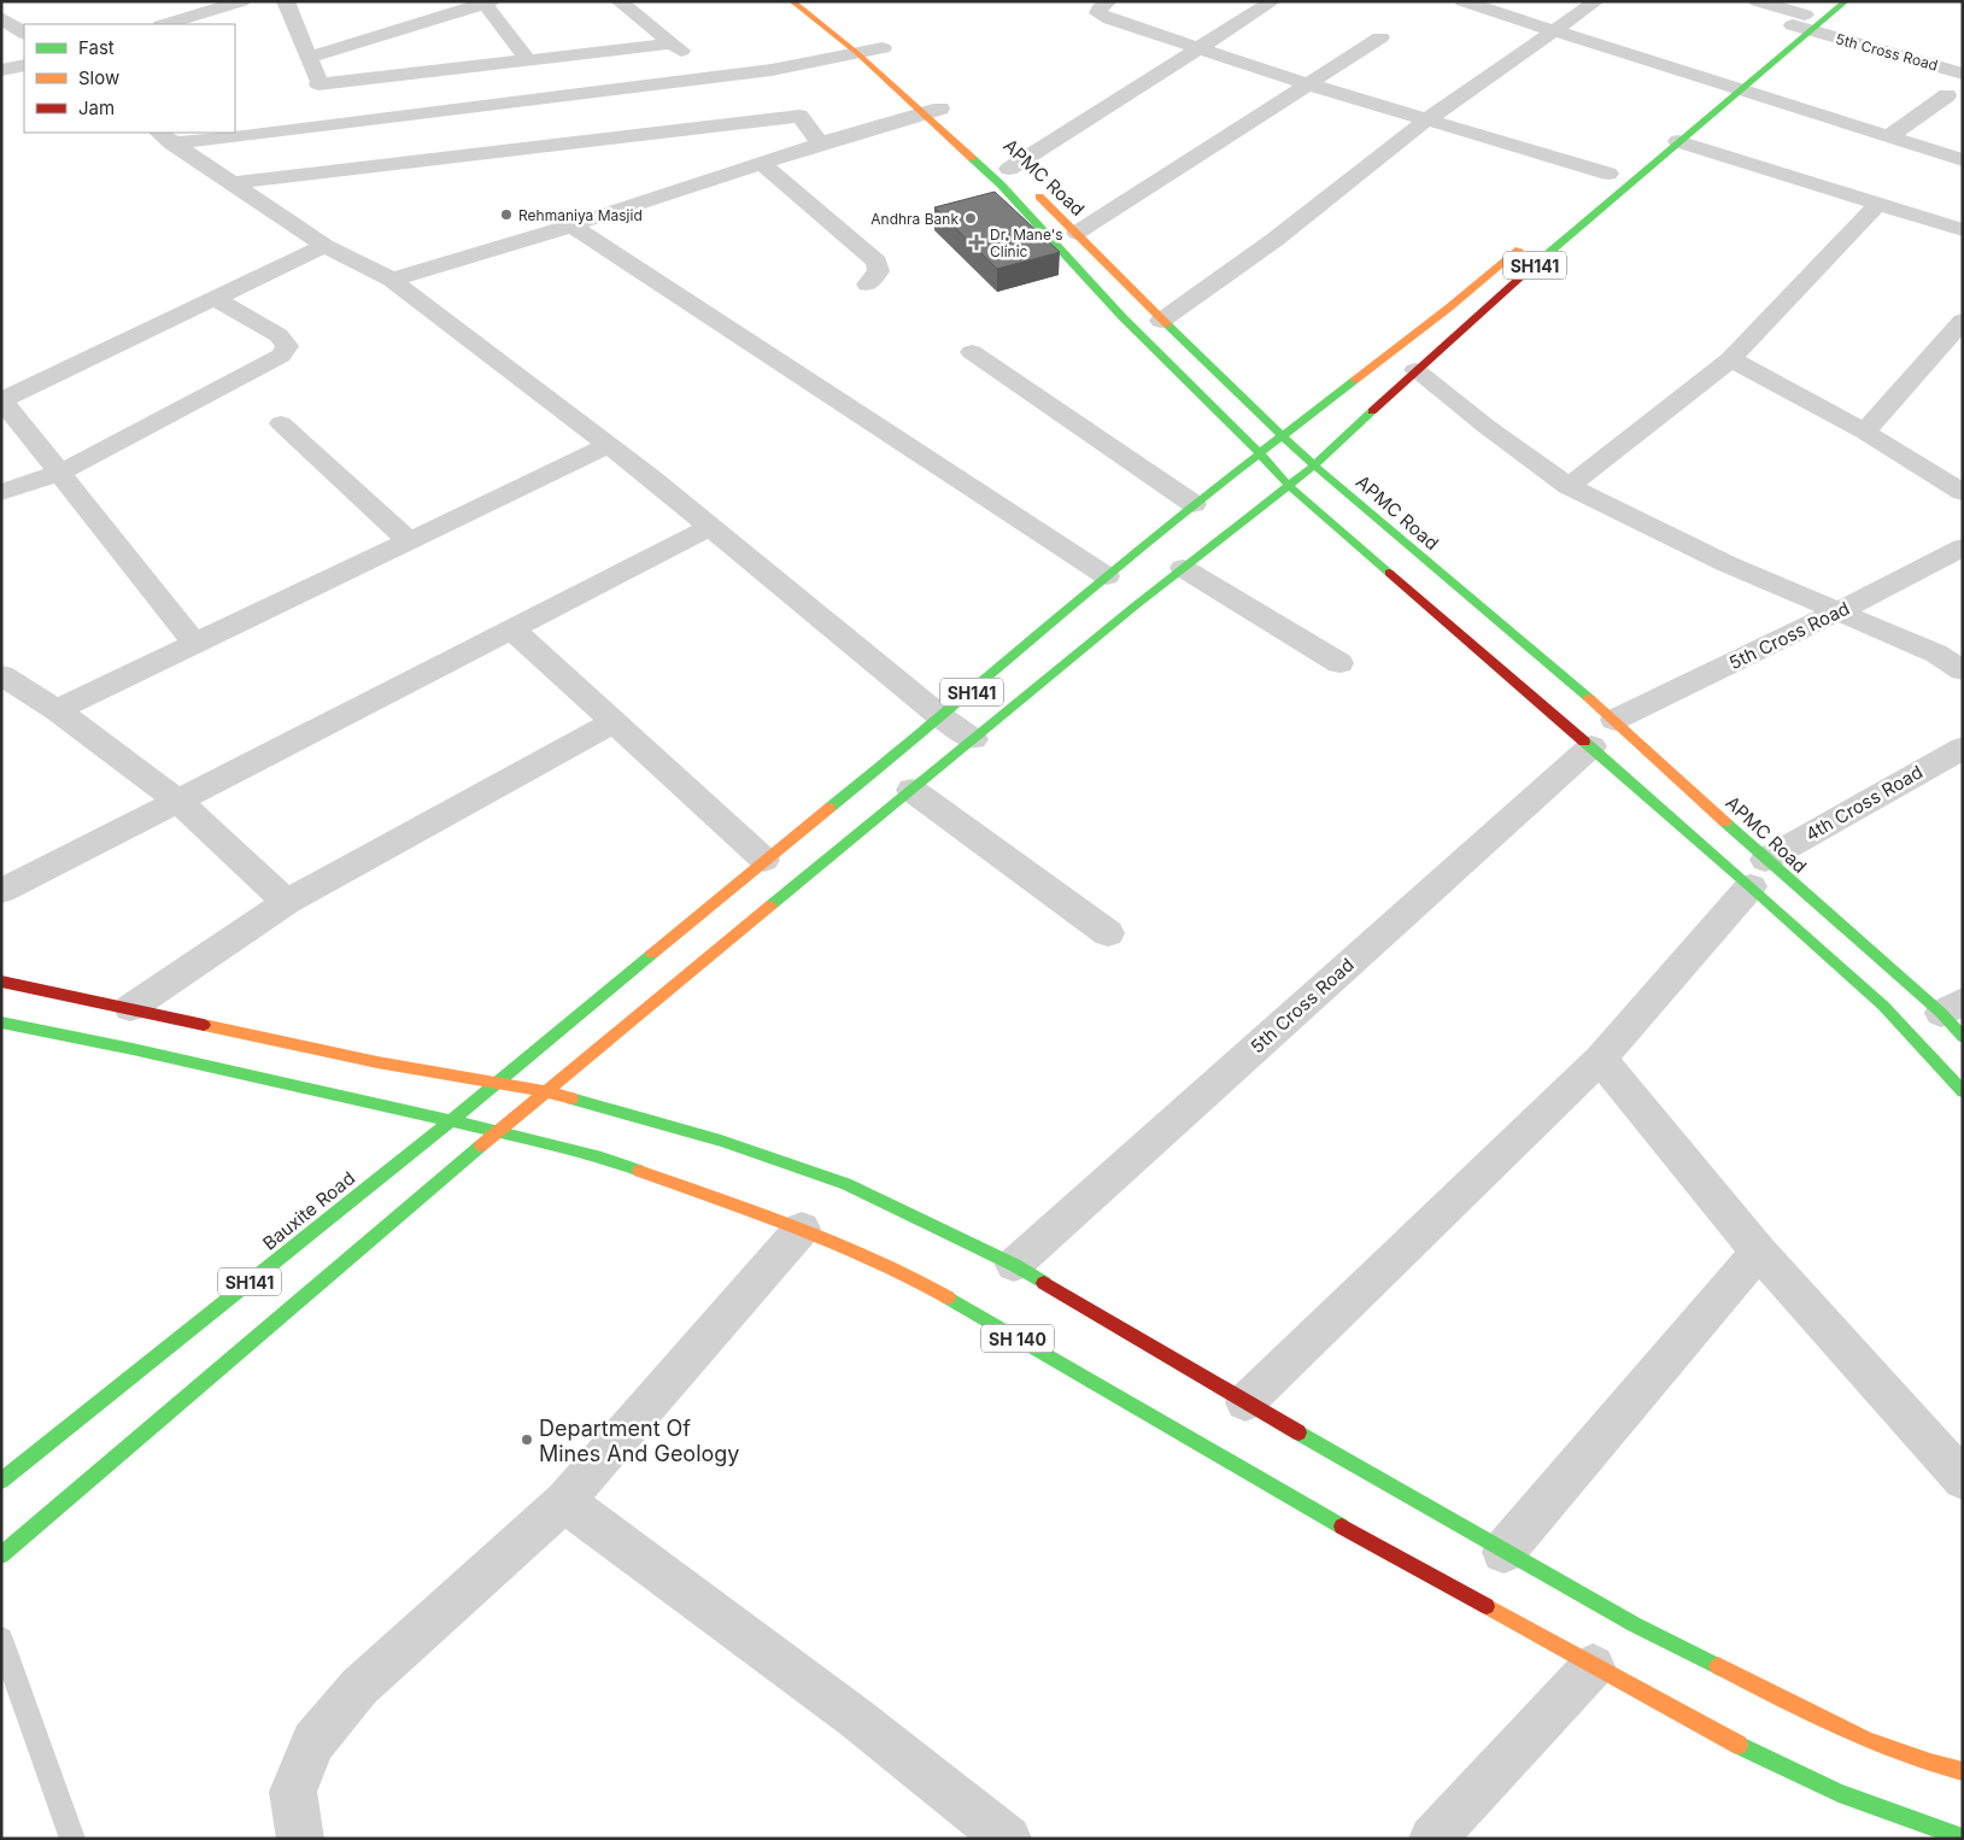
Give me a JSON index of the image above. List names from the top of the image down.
{
  "streets": {
    "main road": [
      "APMC Road",
      "SH141",
      "Bauxite Road",
      "SH 140"
    ],
    "street": ["5th Cross Road", "4th Cross Road"]
  },
  "crossings": [
    ["5th Cross Road", "APMC Road"],
    ["5th Cross Road", "SH141"],
    ["APMC Road", "SH141"],
    ["APMC Road", "4th Cross Road"],
    ["SH141", "Bauxite Road"],
    ["Bauxite Road", "SH 140"]
  ],
  "places": {
    "other": ["Rehmaniya Masjid", "Andhra Bank", "Department Of Mines And Geology"],
    "health": ["Dr. Mane's Clinic"]
  },
  "legend": ["Fast", "Slow", "Jam"]
}
